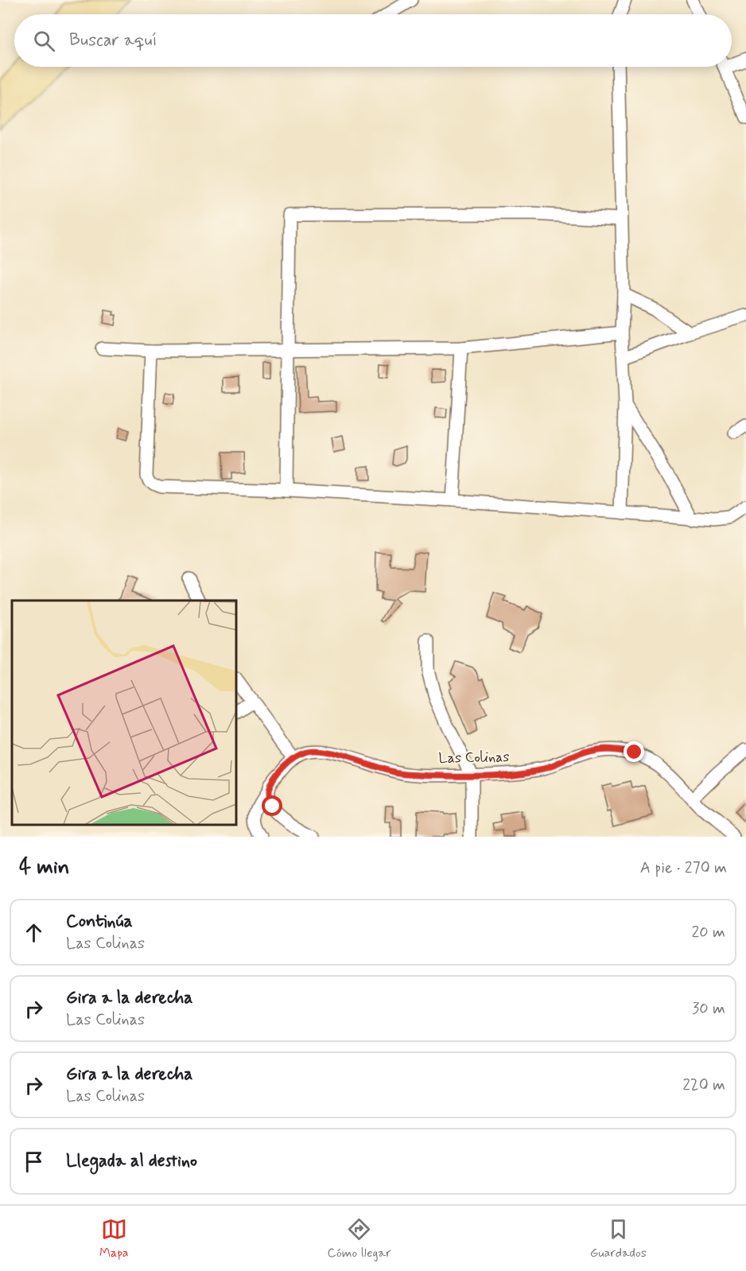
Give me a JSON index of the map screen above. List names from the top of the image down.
{
  "streets": {
    "street": ["Las Colinas"]
  },
  "page": {
    "search": "Buscar aquí",
    "heading": ["4 min", "A pie · 270 m"],
    "list": [
      ["Continúa", "Las Colinas", "20 m"],
      ["Gira a la derecha", "Las Colinas", "30 m"],
      ["Gira a la derecha", "Las Colinas", "220 m"],
      "Llegada al destino"
    ],
    "nav": ["Mapa", "Cómo llegar", "Guardados"]
  }
}
